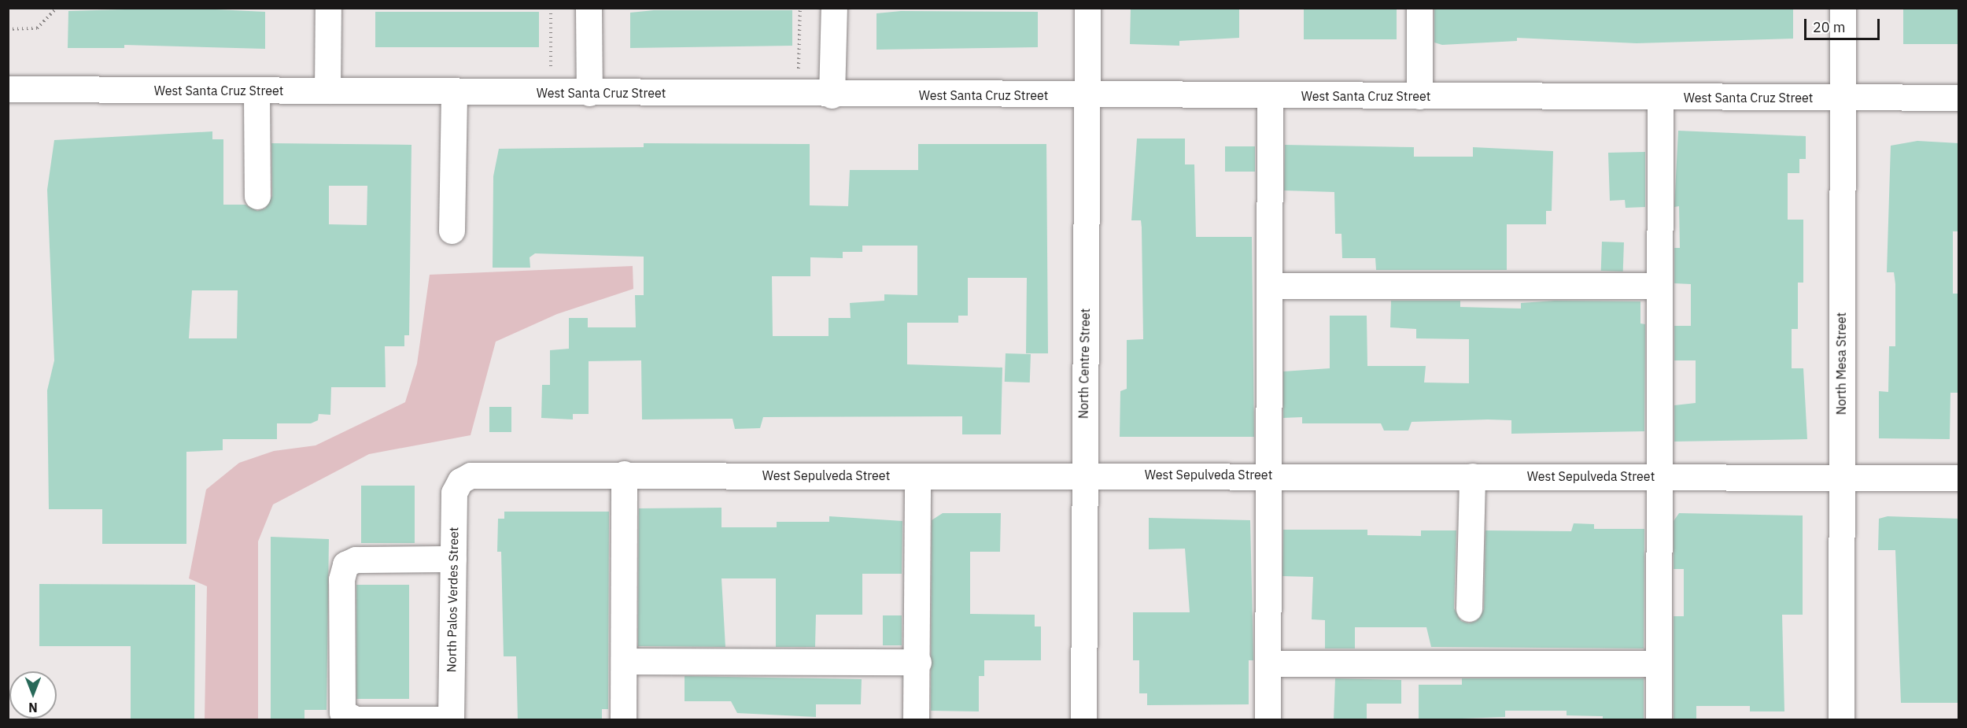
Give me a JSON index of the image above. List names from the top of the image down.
{
  "streets": {
    "street": [
      "West Santa Cruz Street",
      "North Centre Street",
      "North Mesa Street",
      "West Sepulveda Street",
      "North Palos Verdes Street"
    ]
  },
  "crossings": [
    ["West Santa Cruz Street", "North Centre Street"],
    ["West Santa Cruz Street", "North Mesa Street"],
    ["North Centre Street", "West Sepulveda Street"],
    ["North Mesa Street", "West Sepulveda Street"],
    ["West Sepulveda Street", "North Palos Verdes Street"]
  ],
  "scale_bar": "20 m",
  "north": "bottom"
}
